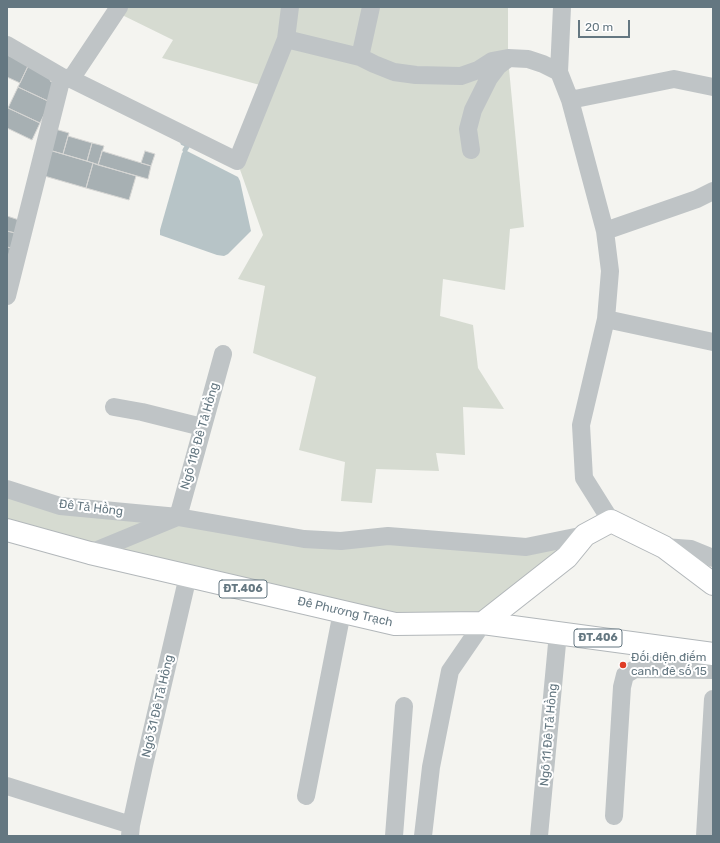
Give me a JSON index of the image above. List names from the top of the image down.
{
  "streets": {
    "main road": ["ĐT.406", "Đê Phương Trạch"],
    "street": [
      "Ngõ 118 Đê Tả Hồng",
      "Đê Tả Hồng",
      "Ngõ 31 Đê Tả Hồng",
      "Ngõ 11 Đê Tả Hồng"
    ]
  },
  "crossings": [
    ["Ngõ 118 Đê Tả Hồng", "Đê Tả Hồng"],
    ["Đê Phương Trạch", "Ngõ 31 Đê Tả Hồng"],
    ["Đê Phương Trạch", "Ngõ 11 Đê Tả Hồng"]
  ],
  "places": ["Đối diện điếm canh đê số 15"],
  "scale_bar": "20 m"
}
